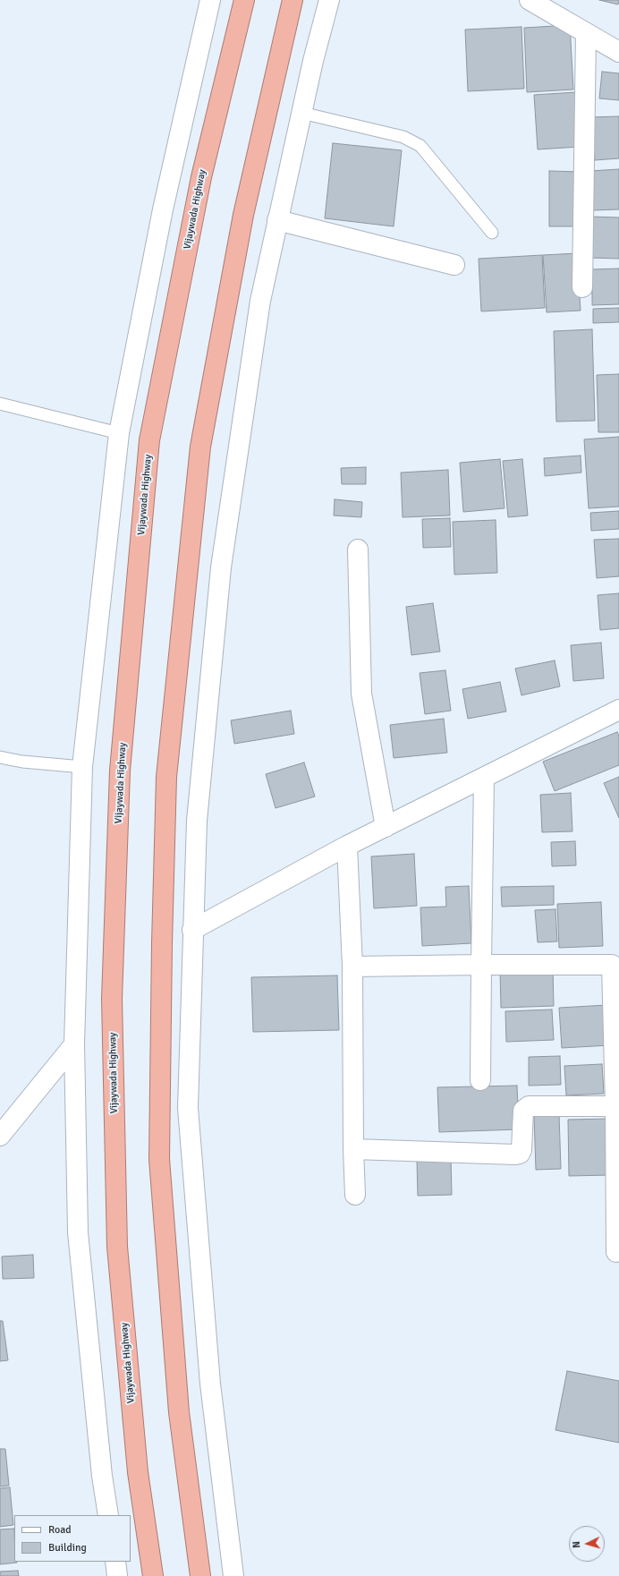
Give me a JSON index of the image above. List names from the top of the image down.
{
  "streets": {
    "highway": ["Vijaywada Highway"]
  },
  "legend": ["Road", "Building"],
  "north": "left"
}
